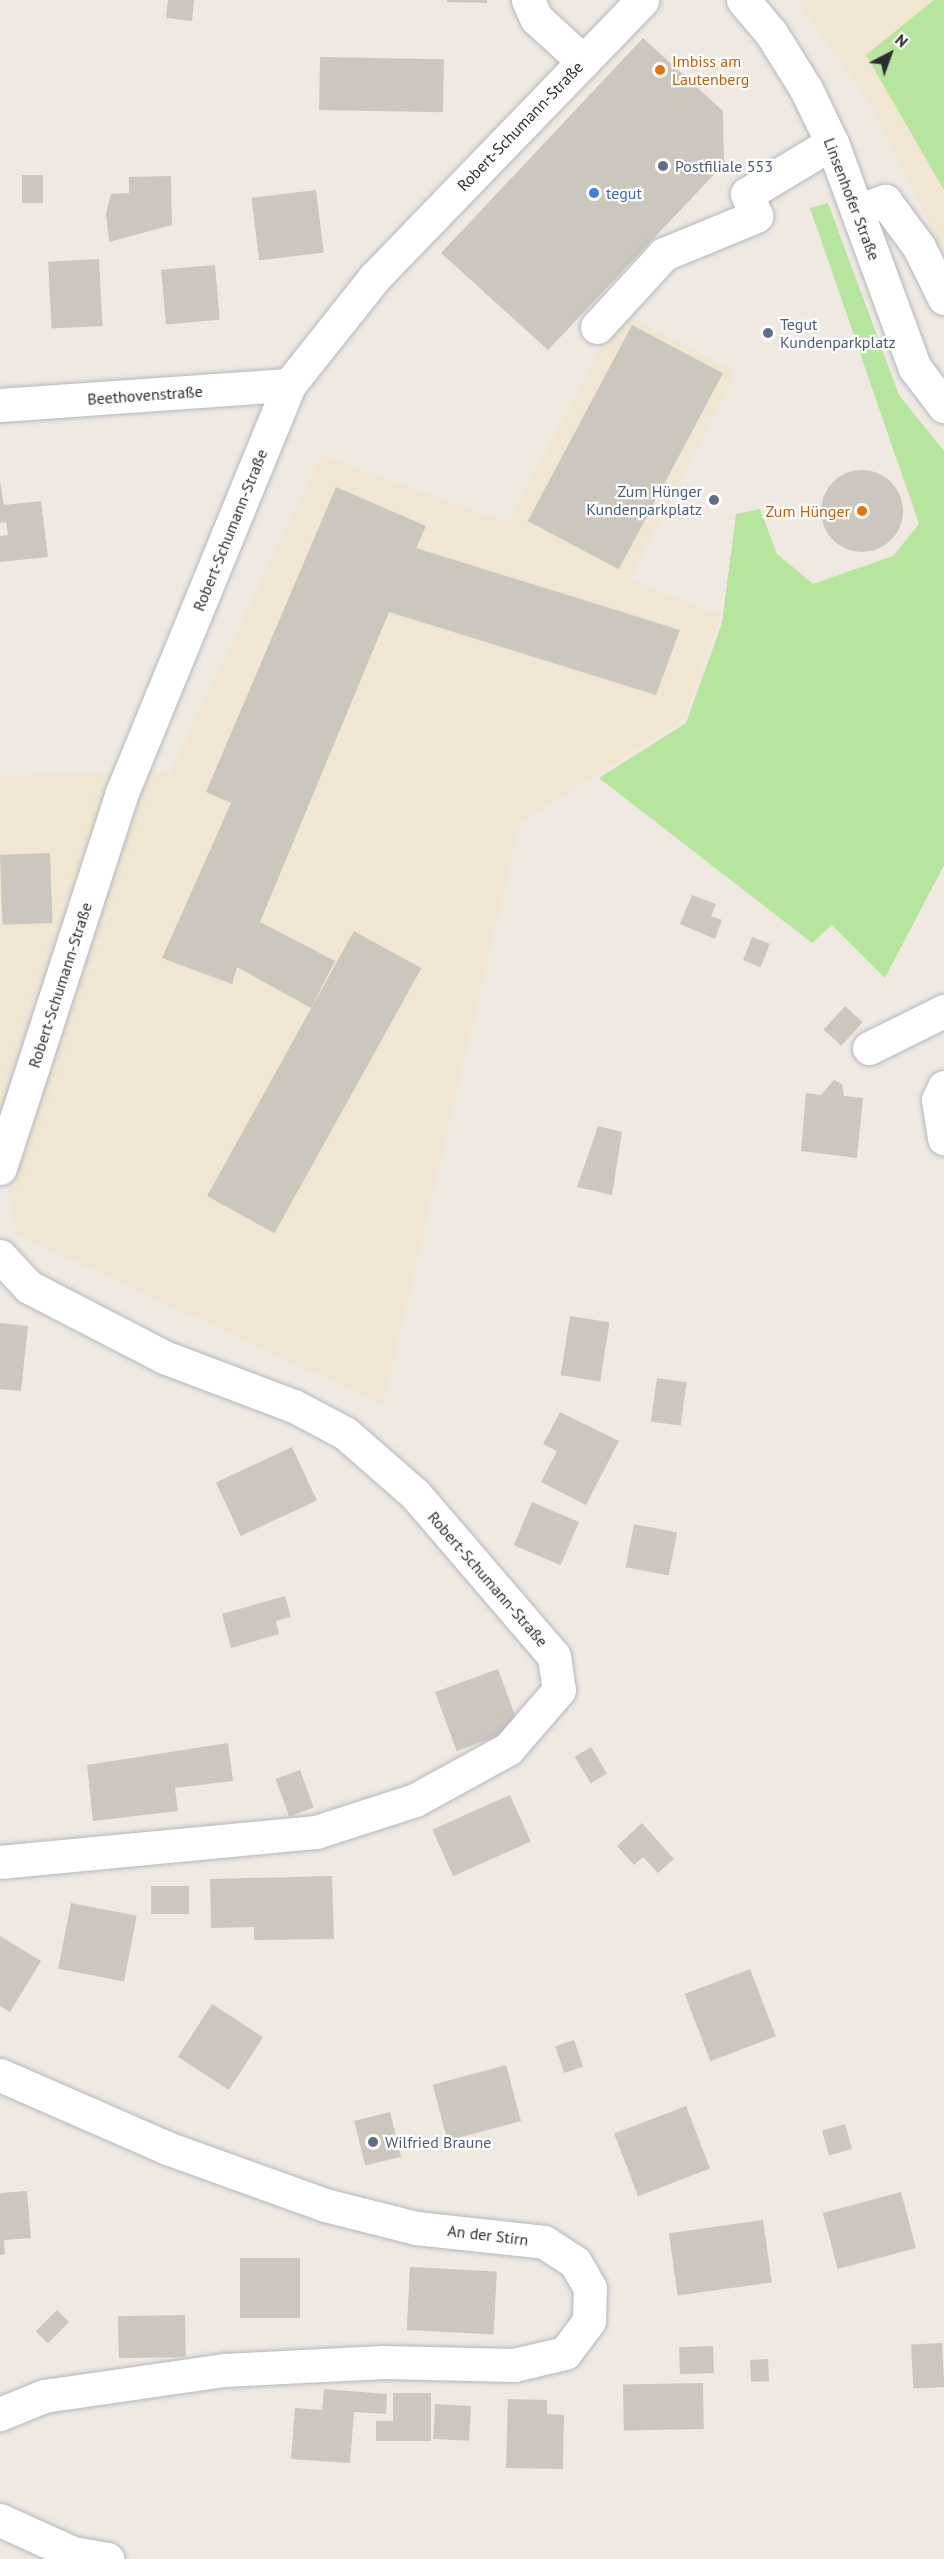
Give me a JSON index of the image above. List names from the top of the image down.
{
  "streets": {
    "street": [
      "Robert-Schumann-Straße",
      "Linsenhofer Straße",
      "Beethovenstraße",
      "An der Stirn"
    ]
  },
  "crossings": [
    ["Robert-Schumann-Straße", "Beethovenstraße"]
  ],
  "places": [
    "Imbiss am Lautenberg",
    "Postfiliale 553",
    "tegut",
    "Tegut Kundenparkplatz",
    "Zum Hünger Kundenparkplatz",
    "Zum Hünger",
    "Wilfried Braune"
  ],
  "north": "top right"
}
